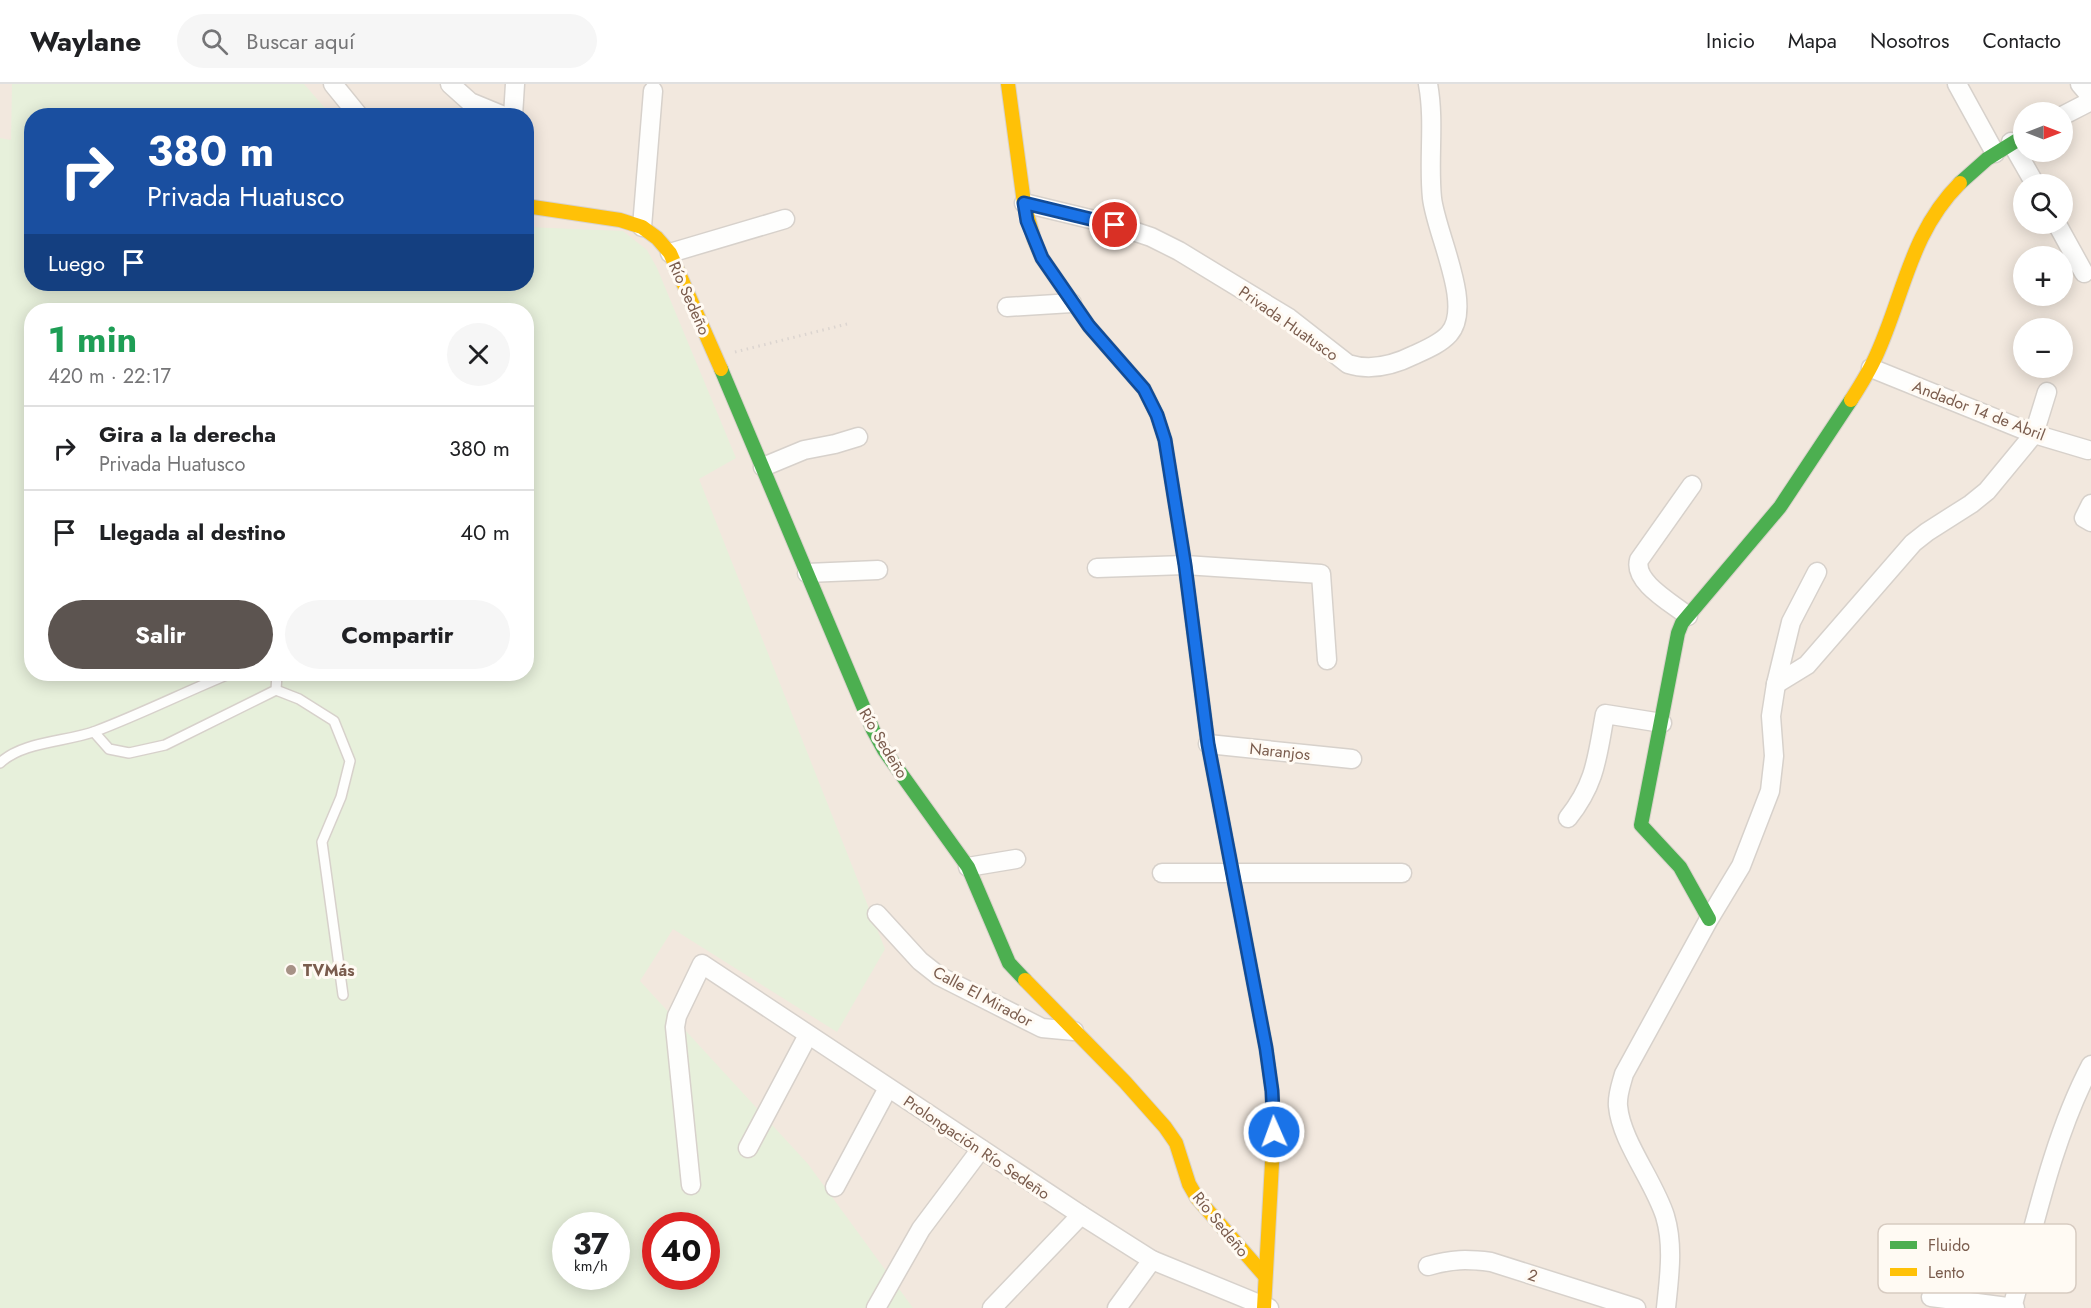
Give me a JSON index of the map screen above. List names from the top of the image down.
{
  "streets": {
    "street": [
      "Río Sedeño",
      "Privada Huatusco",
      "Andador 14 de Abril",
      "Naranjos",
      "Calle El Mirador",
      "Prolongación Río Sedeño",
      "2"
    ]
  },
  "crossings": [
    ["Río Sedeño", "Calle El Mirador"]
  ],
  "places": ["TVMás"],
  "legend": ["Fluido", "Lento"],
  "north": "right",
  "page": {
    "header": "Waylane",
    "search": "Buscar aquí",
    "nav": [
      "Inicio",
      "Mapa",
      "Nosotros",
      "Contacto"
    ],
    "map_buttons": ["+", "−"],
    "turn": ["380 m", "Privada Huatusco"],
    "then": "Luego",
    "heading": ["1 min", "420 m · 22:17"],
    "list": [
      {
        "name": "Gira a la derecha",
        "note": "Privada Huatusco",
        "value": "380 m"
      },
      {
        "name": "Llegada al destino",
        "value": "40 m"
      }
    ],
    "buttons": ["Salir", "Compartir"],
    "speed": "37 km/h",
    "limit": "40"
  }
}
